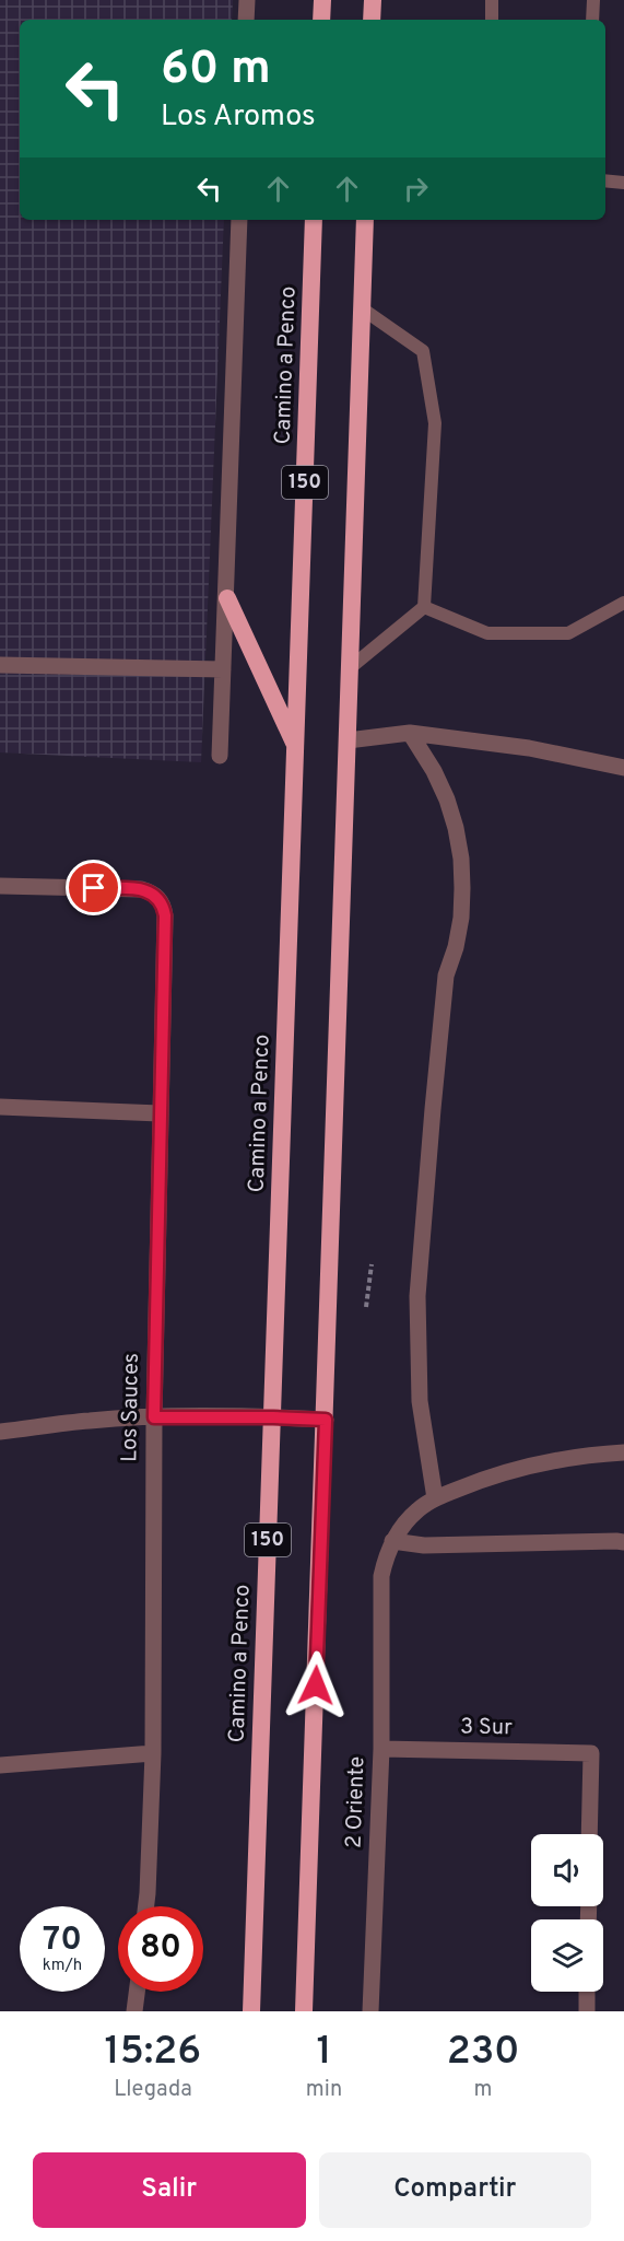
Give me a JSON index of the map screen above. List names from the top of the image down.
{
  "streets": {
    "highway": ["Camino a Penco", "150"],
    "street": ["Los Sauces", "3 Sur", "2 Oriente"]
  },
  "crossings": [
    ["3 Sur", "2 Oriente"]
  ],
  "page": {
    "turn": ["60 m", "Los Aromos"],
    "speed": "70 km/h",
    "limit": "80",
    "eta": [
      "15:26",
      "Llegada",
      "1",
      "min",
      "230",
      "m"
    ],
    "buttons": ["Salir", "Compartir"]
  }
}
